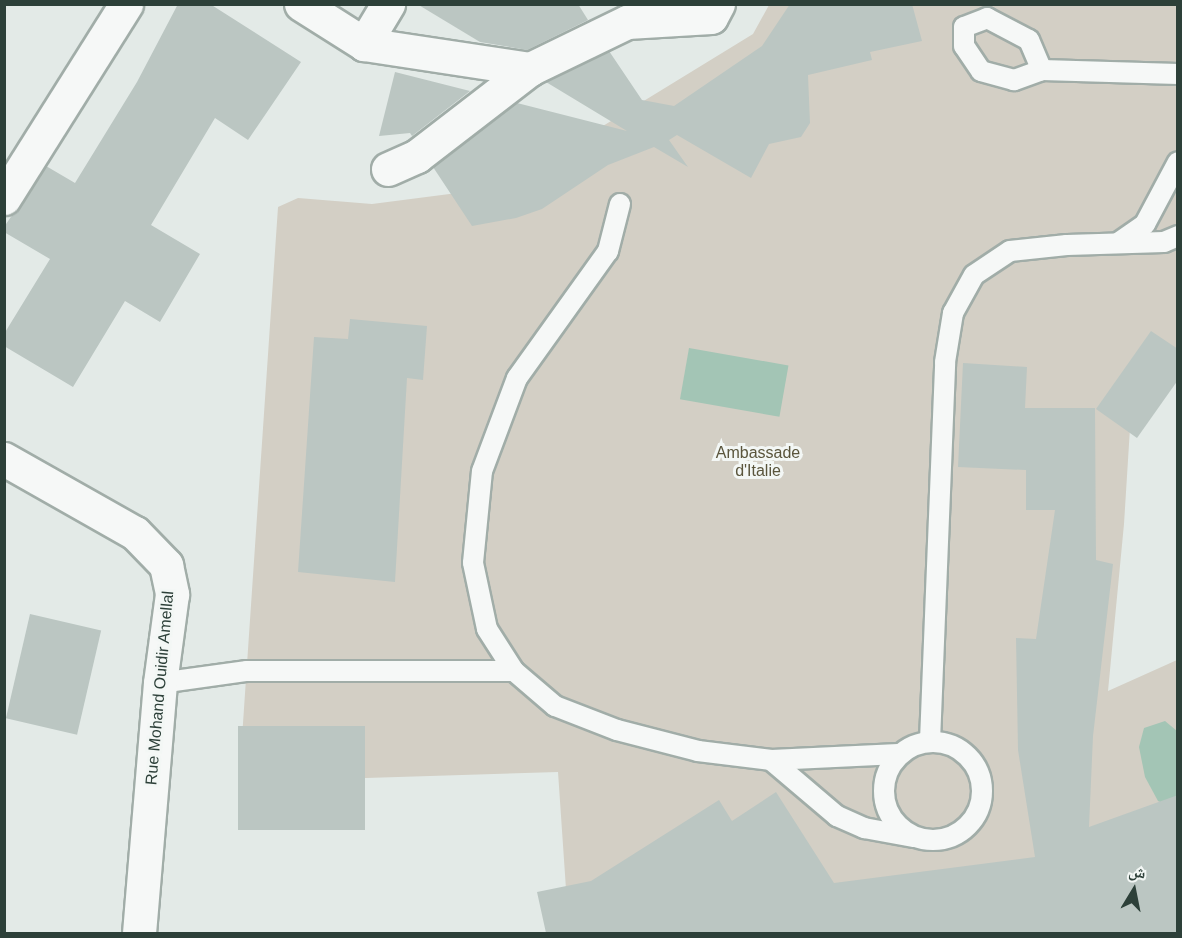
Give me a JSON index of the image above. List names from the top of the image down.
{
  "streets": {
    "street": ["Rue Mohand Ouidir Amellal"]
  },
  "parks": ["Ambassade d'Italie"],
  "north": "top"
}
